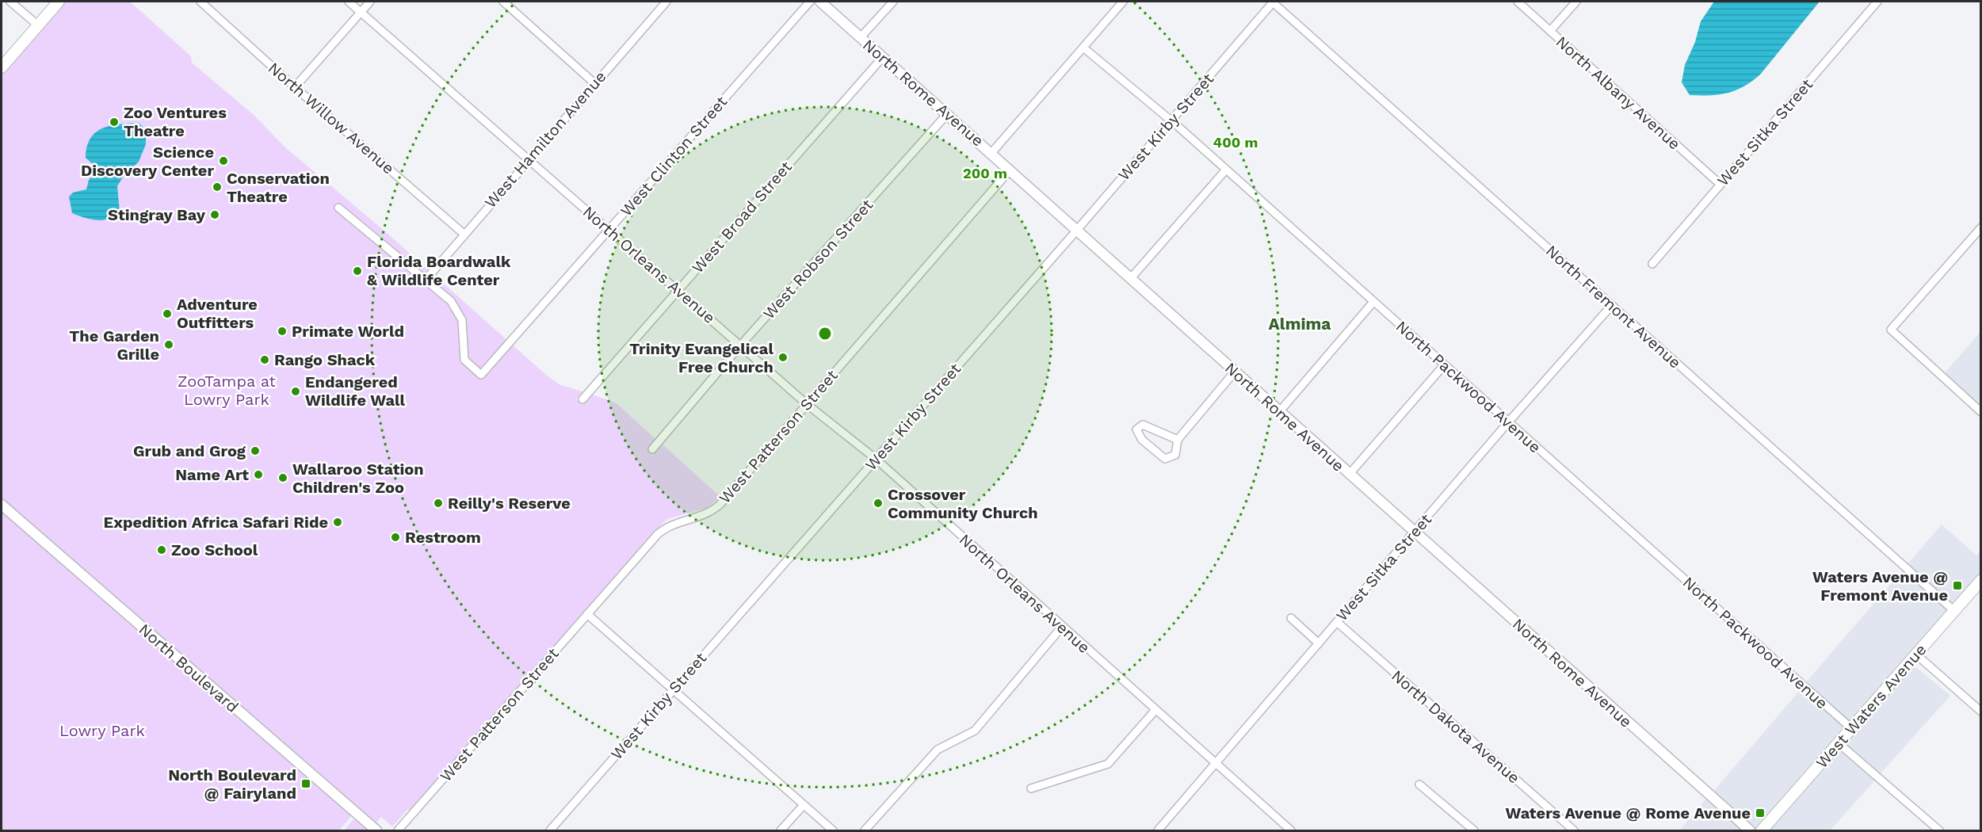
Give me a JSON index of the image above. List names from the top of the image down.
{
  "streets": {
    "main road": ["West Waters Avenue"],
    "street": [
      "North Rome Avenue",
      "North Albany Avenue",
      "North Willow Avenue",
      "West Kirby Street",
      "West Sitka Street",
      "West Hamilton Avenue",
      "West Clinton Street",
      "West Broad Street",
      "West Robson Street",
      "North Orleans Avenue",
      "North Fremont Avenue",
      "North Packwood Avenue",
      "West Patterson Street",
      "North Boulevard",
      "North Dakota Avenue"
    ]
  },
  "crossings": [
    ["North Rome Avenue", "West Kirby Street"],
    ["North Rome Avenue", "West Sitka Street"],
    ["North Rome Avenue", "West Broad Street"],
    ["North Rome Avenue", "West Robson Street"],
    ["North Rome Avenue", "West Patterson Street"],
    ["North Albany Avenue", "West Sitka Street"],
    ["North Willow Avenue", "West Hamilton Avenue"],
    ["West Kirby Street", "North Orleans Avenue"],
    ["West Kirby Street", "North Fremont Avenue"],
    ["West Kirby Street", "North Packwood Avenue"],
    ["West Sitka Street", "North Orleans Avenue"],
    ["West Sitka Street", "North Fremont Avenue"],
    ["West Sitka Street", "North Packwood Avenue"],
    ["West Sitka Street", "North Dakota Avenue"],
    ["West Hamilton Avenue", "West Clinton Street"],
    ["West Hamilton Avenue", "North Orleans Avenue"],
    ["West Clinton Street", "North Orleans Avenue"],
    ["West Broad Street", "North Orleans Avenue"],
    ["West Robson Street", "North Orleans Avenue"],
    ["North Orleans Avenue", "West Patterson Street"],
    ["North Fremont Avenue", "West Waters Avenue"],
    ["North Packwood Avenue", "West Waters Avenue"]
  ],
  "districts": ["Almima"],
  "parks": ["ZooTampa at Lowry Park", "Lowry Park"],
  "places": {
    "other": [
      "Zoo Ventures Theatre",
      "Science Discovery Center",
      "Conservation Theatre",
      "Stingray Bay",
      "Florida Boardwalk & Wildlife Center",
      "Adventure Outfitters",
      "Primate World",
      "The Garden Grille",
      "Trinity Evangelical Free Church",
      "Rango Shack",
      "Endangered Wildlife Wall",
      "Grub and Grog",
      "Name Art",
      "Wallaroo Station Children's Zoo",
      "Reilly's Reserve",
      "Crossover Community Church",
      "Expedition Africa Safari Ride",
      "Restroom",
      "Zoo School"
    ],
    "transit": ["Waters Avenue @ Fremont Avenue", "North Boulevard @ Fairyland", "Waters Avenue @ Rome Avenue"]
  },
  "rings": ["400 m", "200 m"]
}
